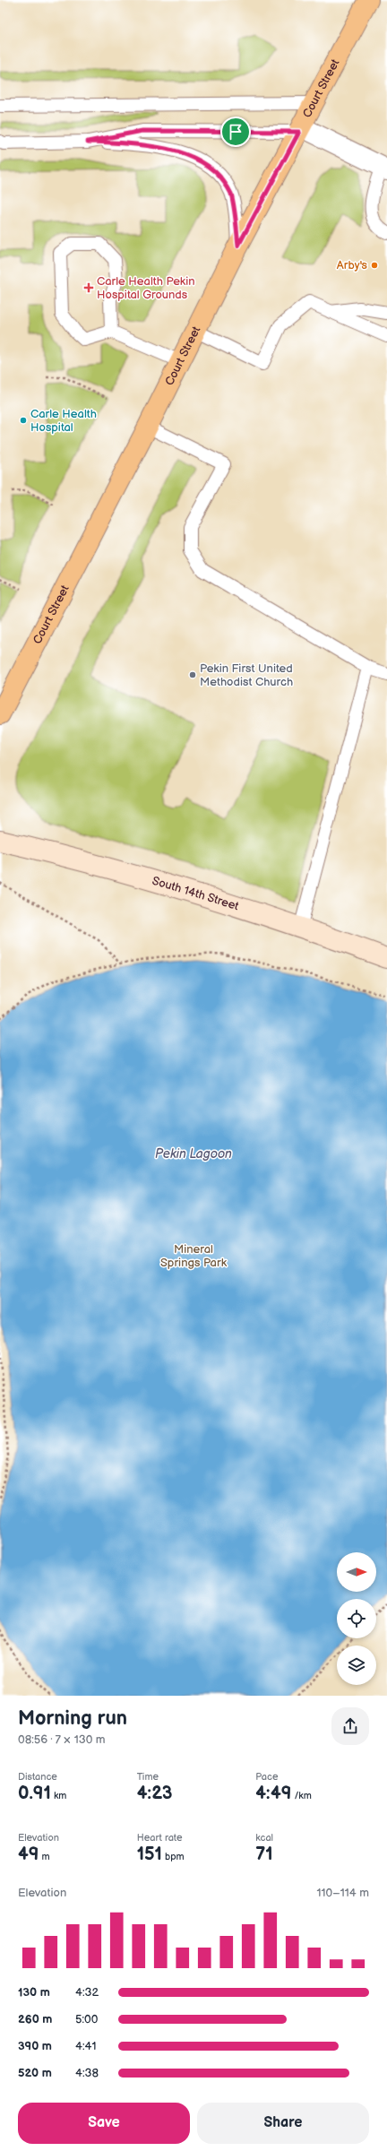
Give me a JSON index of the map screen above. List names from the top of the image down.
{
  "streets": {
    "main road": ["Court Street", "South 14th Street"]
  },
  "water": ["Pekin Lagoon"],
  "parks": ["Mineral Springs Park"],
  "places": {
    "other": ["Arby's", "Carle Health Hospital", "Pekin First United Methodist Church"],
    "health": ["Carle Health Pekin Hospital Grounds"]
  },
  "north": "right",
  "page": {
    "heading": ["Morning run", "08:56 · 7 × 130 m"],
    "stats": [
      ["Distance", "0.91 km"],
      ["Time", "4:23"],
      ["Pace", "4:49 /km"],
      ["Elevation", "49 m"],
      ["Heart rate", "151 bpm"],
      ["kcal", "71"]
    ],
    "chart": ["Elevation", "110–114 m"],
    "list": [
      {
        "name": "130 m",
        "note": "4:32"
      },
      {
        "name": "260 m",
        "note": "5:00"
      },
      {
        "name": "390 m",
        "note": "4:41"
      },
      {
        "name": "520 m",
        "note": "4:38"
      }
    ],
    "buttons": ["Save", "Share"]
  }
}
